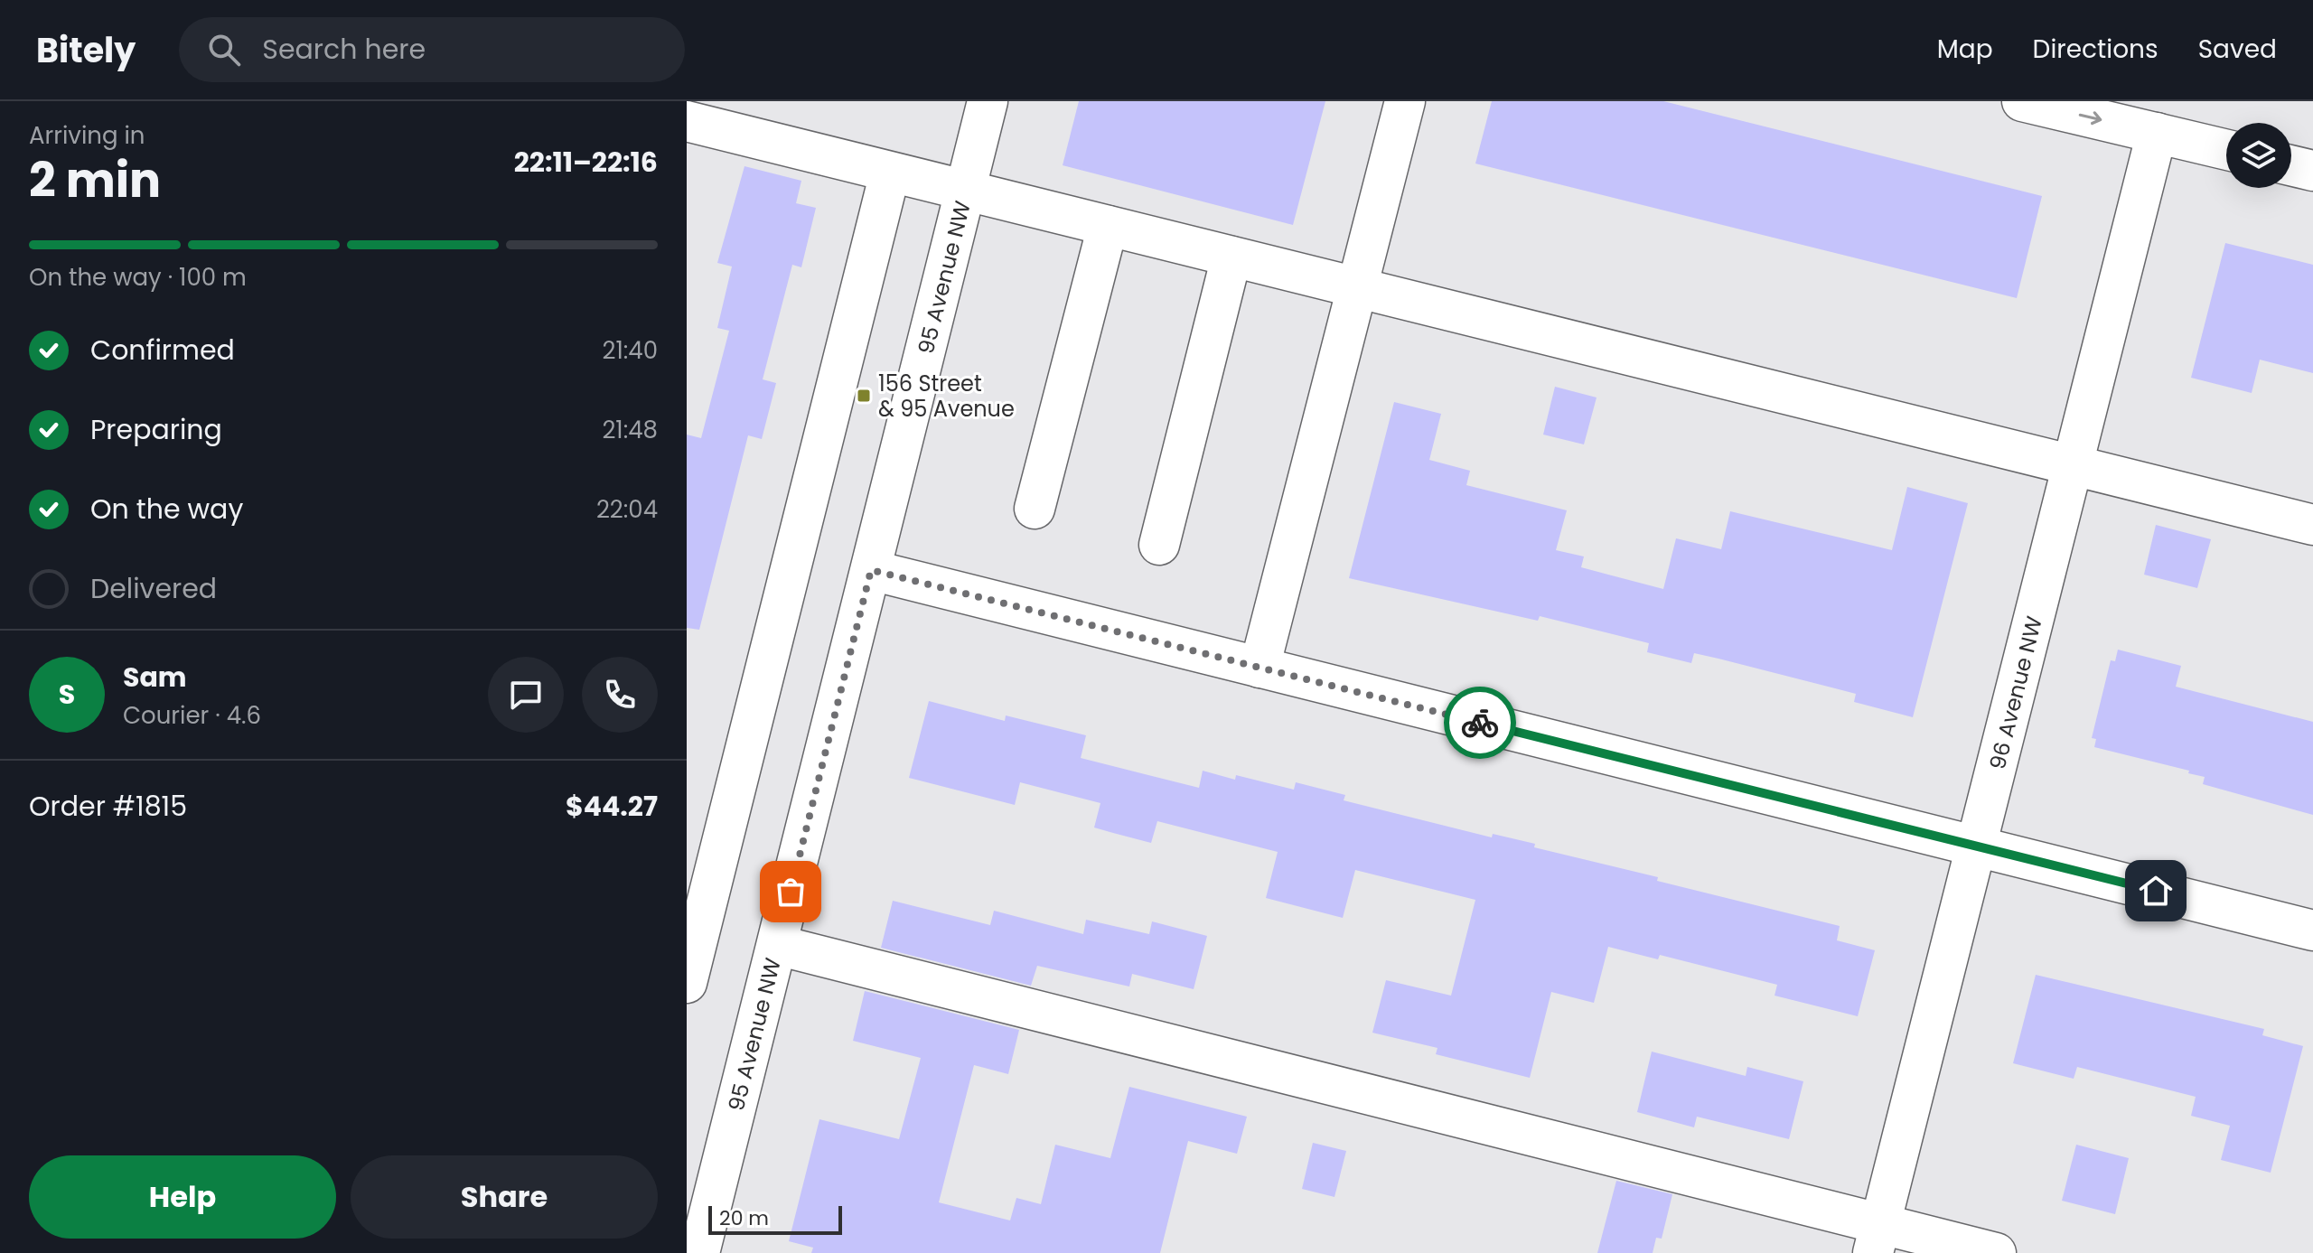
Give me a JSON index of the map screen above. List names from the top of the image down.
{
  "streets": {
    "street": ["95 Avenue NW", "96 Avenue NW"]
  },
  "places": {
    "transit": ["156 Street & 95 Avenue"]
  },
  "scale_bar": "20 m",
  "page": {
    "header": "Bitely",
    "search": "Search here",
    "nav": ["Map", "Directions", "Saved"],
    "heading": ["2 min", "Arriving in", "22:11–22:16"],
    "panel": [
      "Sam",
      "Courier · 4.6",
      "Order #1815",
      "$44.27"
    ],
    "bar": "On the way · 100 m",
    "list": [
      ["Confirmed", "21:40"],
      ["Preparing", "21:48"],
      ["On the way", "22:04"],
      "Delivered"
    ],
    "round": "S",
    "buttons": ["Help", "Share"],
    "scale": "20 m"
  }
}
